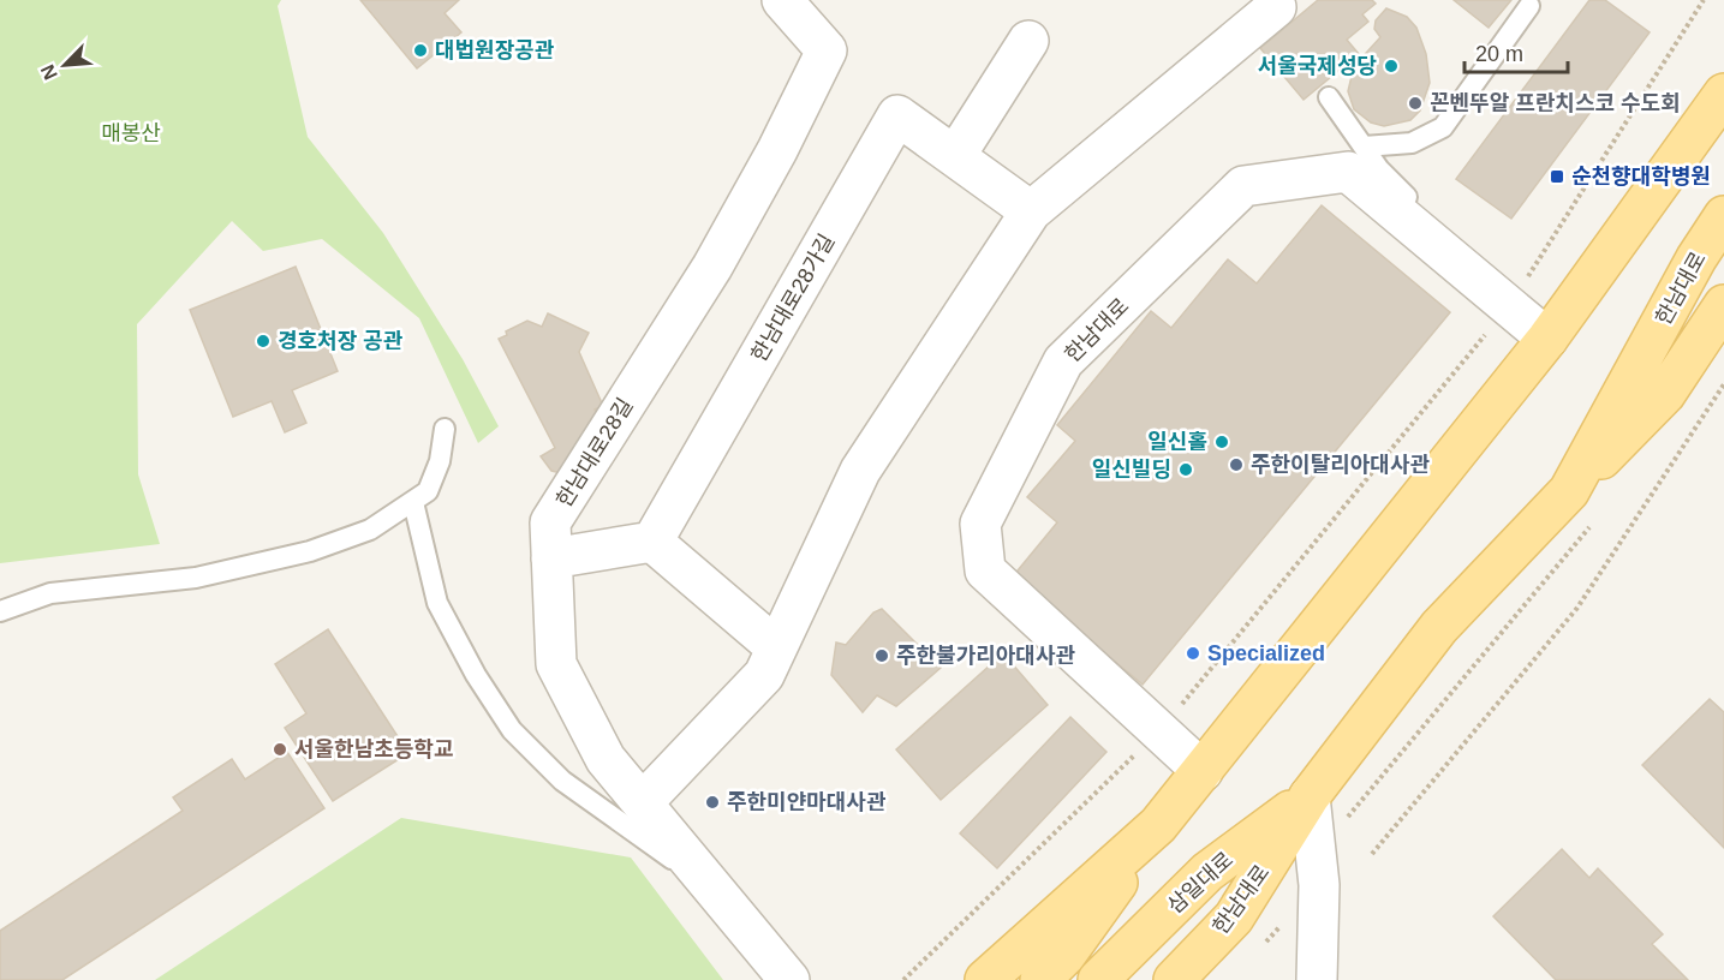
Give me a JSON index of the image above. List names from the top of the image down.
{
  "streets": {
    "main road": ["한남대로", "삼일대로"],
    "street": ["한남대로28가길", "한남대로28길"]
  },
  "crossings": [
    ["한남대로", "삼일대로"]
  ],
  "parks": ["매봉산"],
  "places": {
    "other": [
      "대법원장공관",
      "서울국제성당",
      "꼰벤뚜알 프란치스코 수도회",
      "경호처장 공관",
      "일신홀",
      "주한이탈리아대사관",
      "일신빌딩",
      "Specialized",
      "주한불가리아대사관",
      "서울한남초등학교",
      "주한미얀마대사관"
    ],
    "transit": ["순천향대학병원"]
  },
  "scale_bar": "20 m",
  "north": "bottom left"
}
